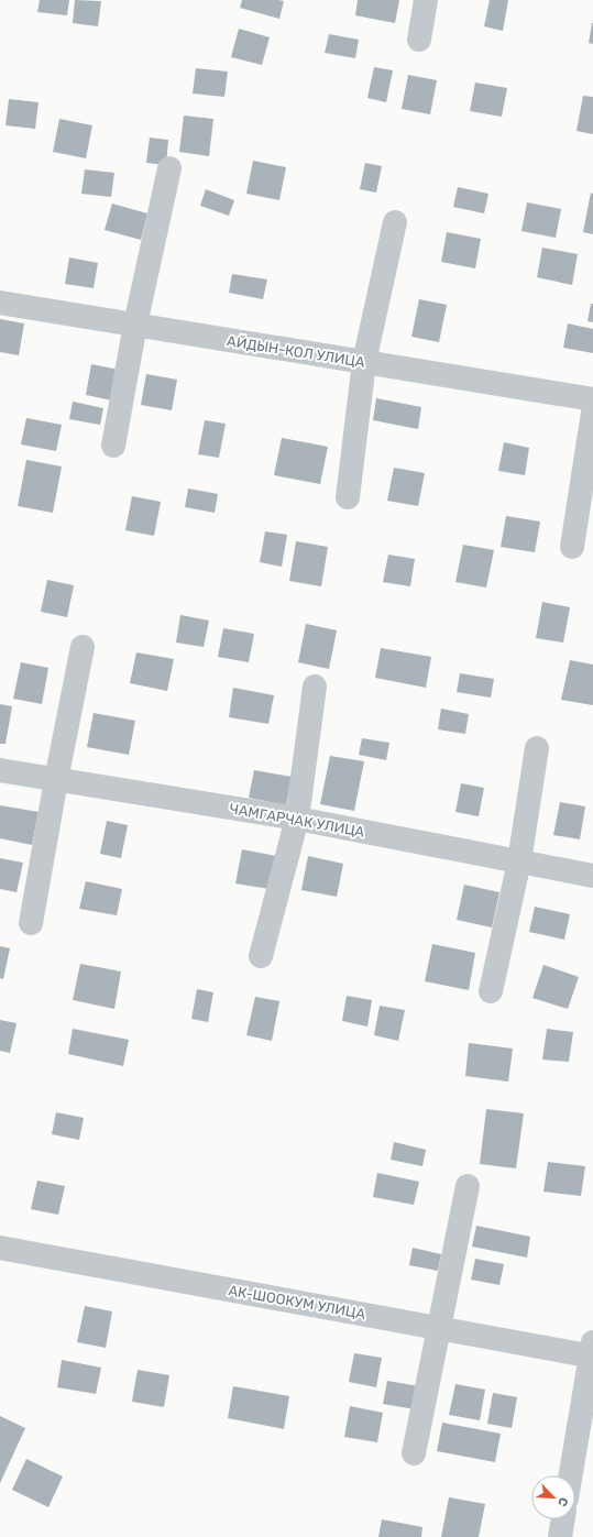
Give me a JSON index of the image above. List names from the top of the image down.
{
  "streets": {
    "street": ["АЙДЫН-КОЛ УЛИЦА", "ЧАМГАРЧАК УЛИЦА", "АК-ШООКУМ УЛИЦА"]
  },
  "north": "bottom right"
}
